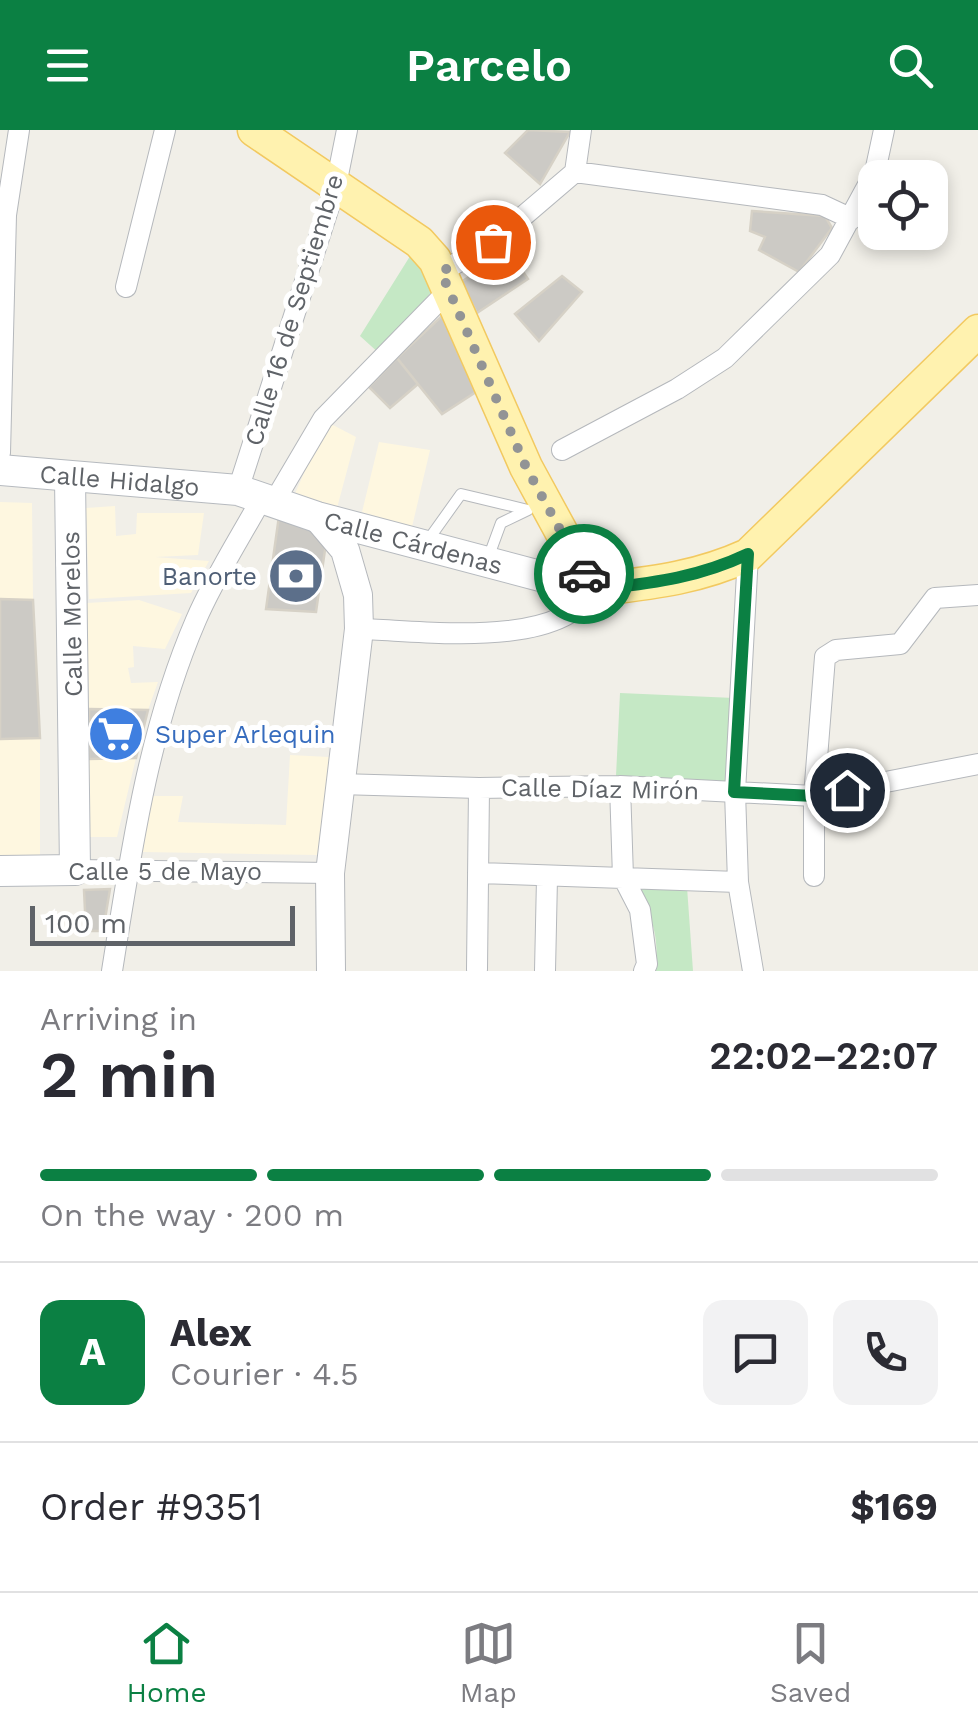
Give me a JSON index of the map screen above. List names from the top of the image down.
{
  "streets": {
    "main road": [
      "Calle Hidalgo",
      "Calle Cárdenas",
      "Calle Morelos",
      "Calle 5 de Mayo"
    ],
    "street": ["Calle 16 de Septiembre", "Calle Díaz Mirón"]
  },
  "crossings": [
    ["Calle 16 de Septiembre", "Calle Hidalgo"],
    ["Calle 16 de Septiembre", "Calle Cárdenas"],
    ["Calle Hidalgo", "Calle Cárdenas"],
    ["Calle Hidalgo", "Calle Morelos"],
    ["Calle Morelos", "Calle 5 de Mayo"]
  ],
  "places": {
    "bank": ["Banorte"],
    "supermarket": ["Super Arlequin"]
  },
  "scale_bar": "100 m",
  "page": {
    "header": "Parcelo",
    "scale": "100 m",
    "heading": ["2 min", "Arriving in", "22:02–22:07"],
    "panel": [
      "Alex",
      "Courier · 4.5",
      "Order #9351",
      "$169"
    ],
    "bar": "On the way · 200 m",
    "round": "A",
    "tabs": ["Home", "Map", "Saved"]
  }
}
